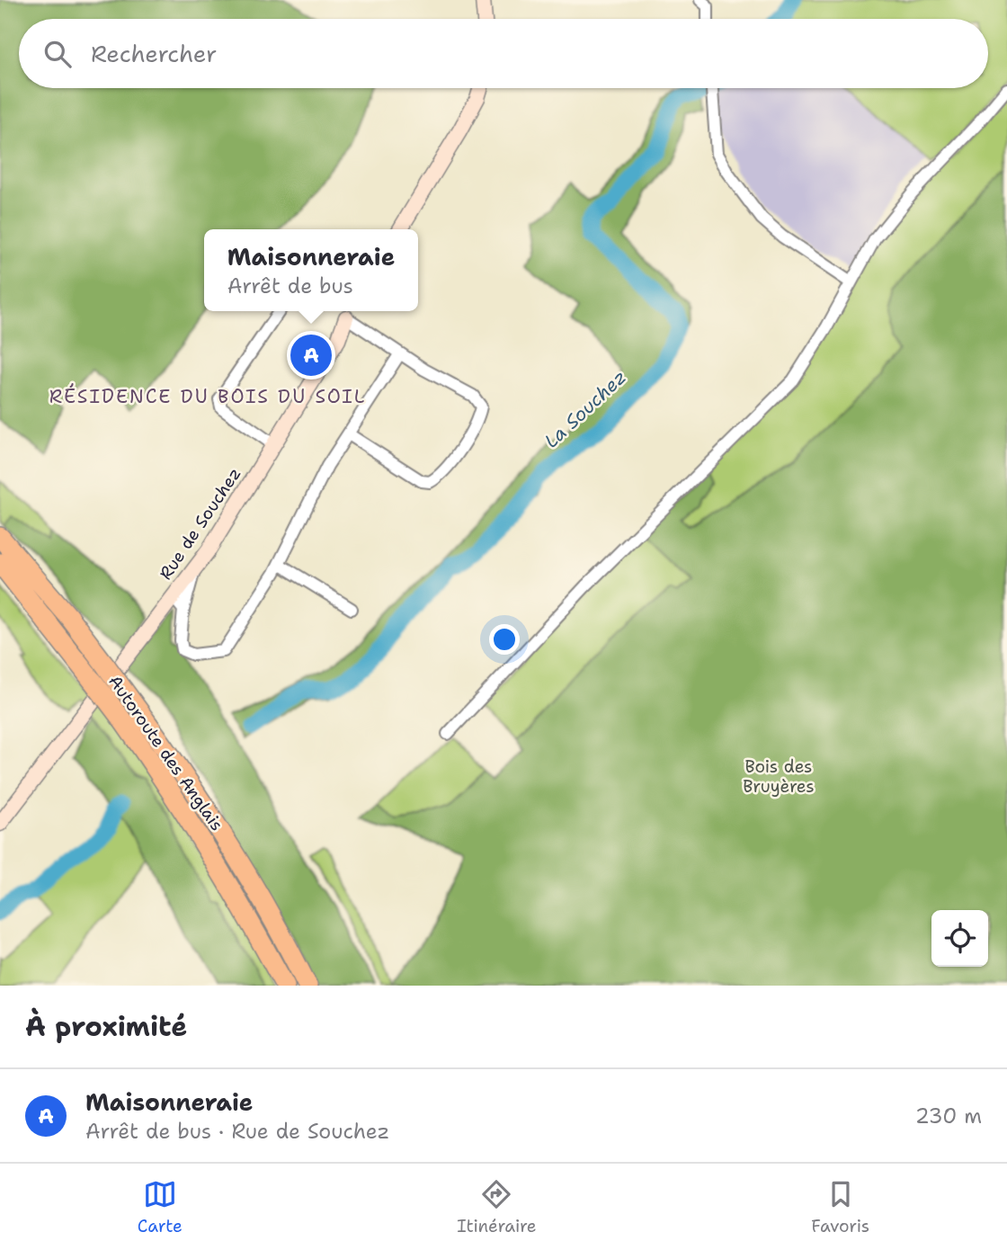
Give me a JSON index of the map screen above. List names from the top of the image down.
{
  "streets": {
    "highway": ["Autoroute des Anglais"],
    "main road": ["Rue de Souchez"]
  },
  "districts": ["RÉSIDENCE DU BOIS DU SOIL"],
  "water": ["La Souchez"],
  "parks": ["Bois des Bruyères"],
  "page": {
    "search": "Rechercher",
    "popup": ["Maisonneraie", "Arrêt de bus"],
    "pins": "A",
    "heading": "À proximité",
    "list": [
      {
        "mark": "A",
        "name": "Maisonneraie",
        "note": "Arrêt de bus · Rue de Souchez",
        "value": "230 m"
      }
    ],
    "nav": ["Carte", "Itinéraire", "Favoris"]
  }
}
